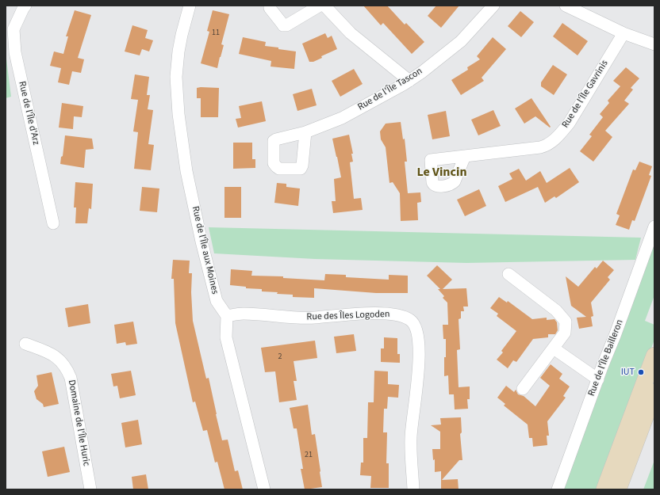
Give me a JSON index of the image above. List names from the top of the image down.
{
  "streets": {
    "street": [
      "Rue de l'Île Tascon",
      "Rue de l'Île Gavrinis",
      "Rue de l'Île d'Arz",
      "Rue de l'Île aux Moines",
      "Rue des Îles Logoden",
      "Rue de l'Île Bailleron",
      "Domaine de l'Île Huric"
    ]
  },
  "crossings": [
    ["Rue de l'Île aux Moines", "Rue des Îles Logoden"]
  ],
  "districts": ["Le Vincin"],
  "places": ["IUT"],
  "house_numbers": ["11", "2", "21"]
}
